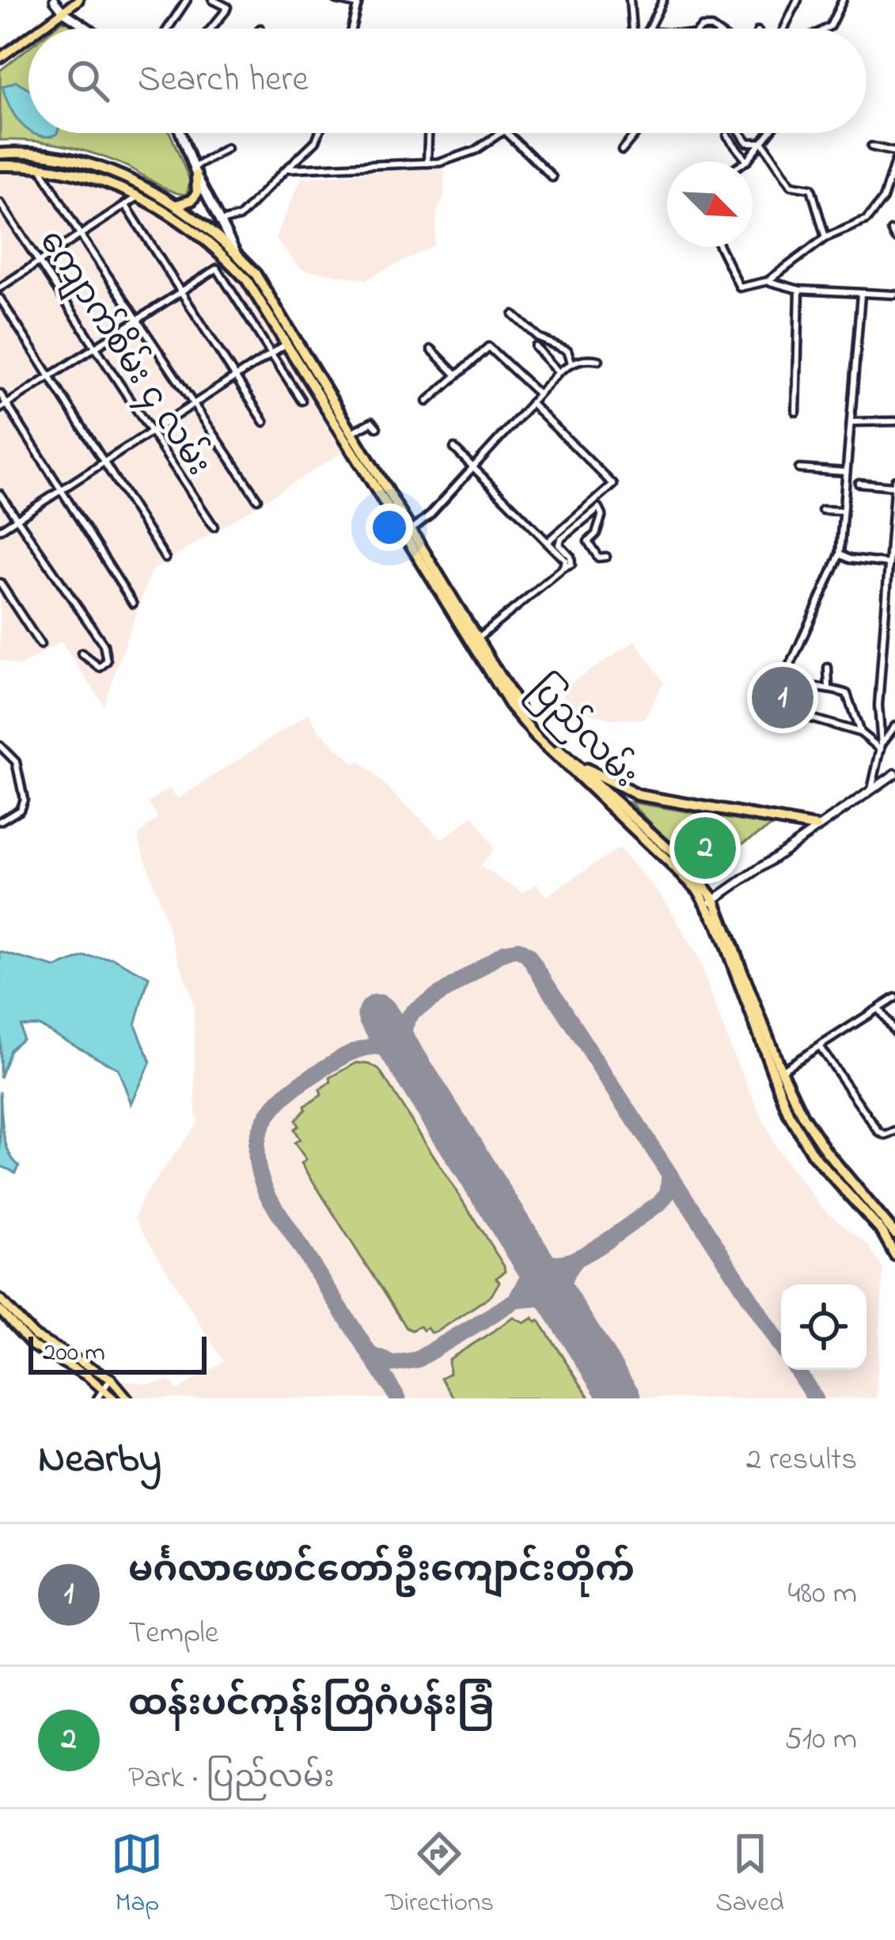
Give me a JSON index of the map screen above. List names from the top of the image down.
{
  "streets": {
    "highway": ["ပြည်လမ်း"],
    "street": ["ကျောက်စိမ်း ၄ လမ်း"]
  },
  "scale_bar": "200 m",
  "north": "bottom right",
  "page": {
    "search": "Search here",
    "pins": ["1", "2"],
    "scale": "200 m",
    "heading": ["Nearby", "2 results"],
    "list": [
      {
        "mark": "1",
        "name": "မင်္ဂလာဖောင်တော်ဦးကျောင်းတိုက်",
        "note": "Temple",
        "value": "480 m"
      },
      {
        "mark": "2",
        "name": "ထန်းပင်ကုန်းတြိဂံပန်းခြံ",
        "note": "Park · ပြည်လမ်း",
        "value": "510 m"
      }
    ],
    "nav": ["Map", "Directions", "Saved"]
  }
}
